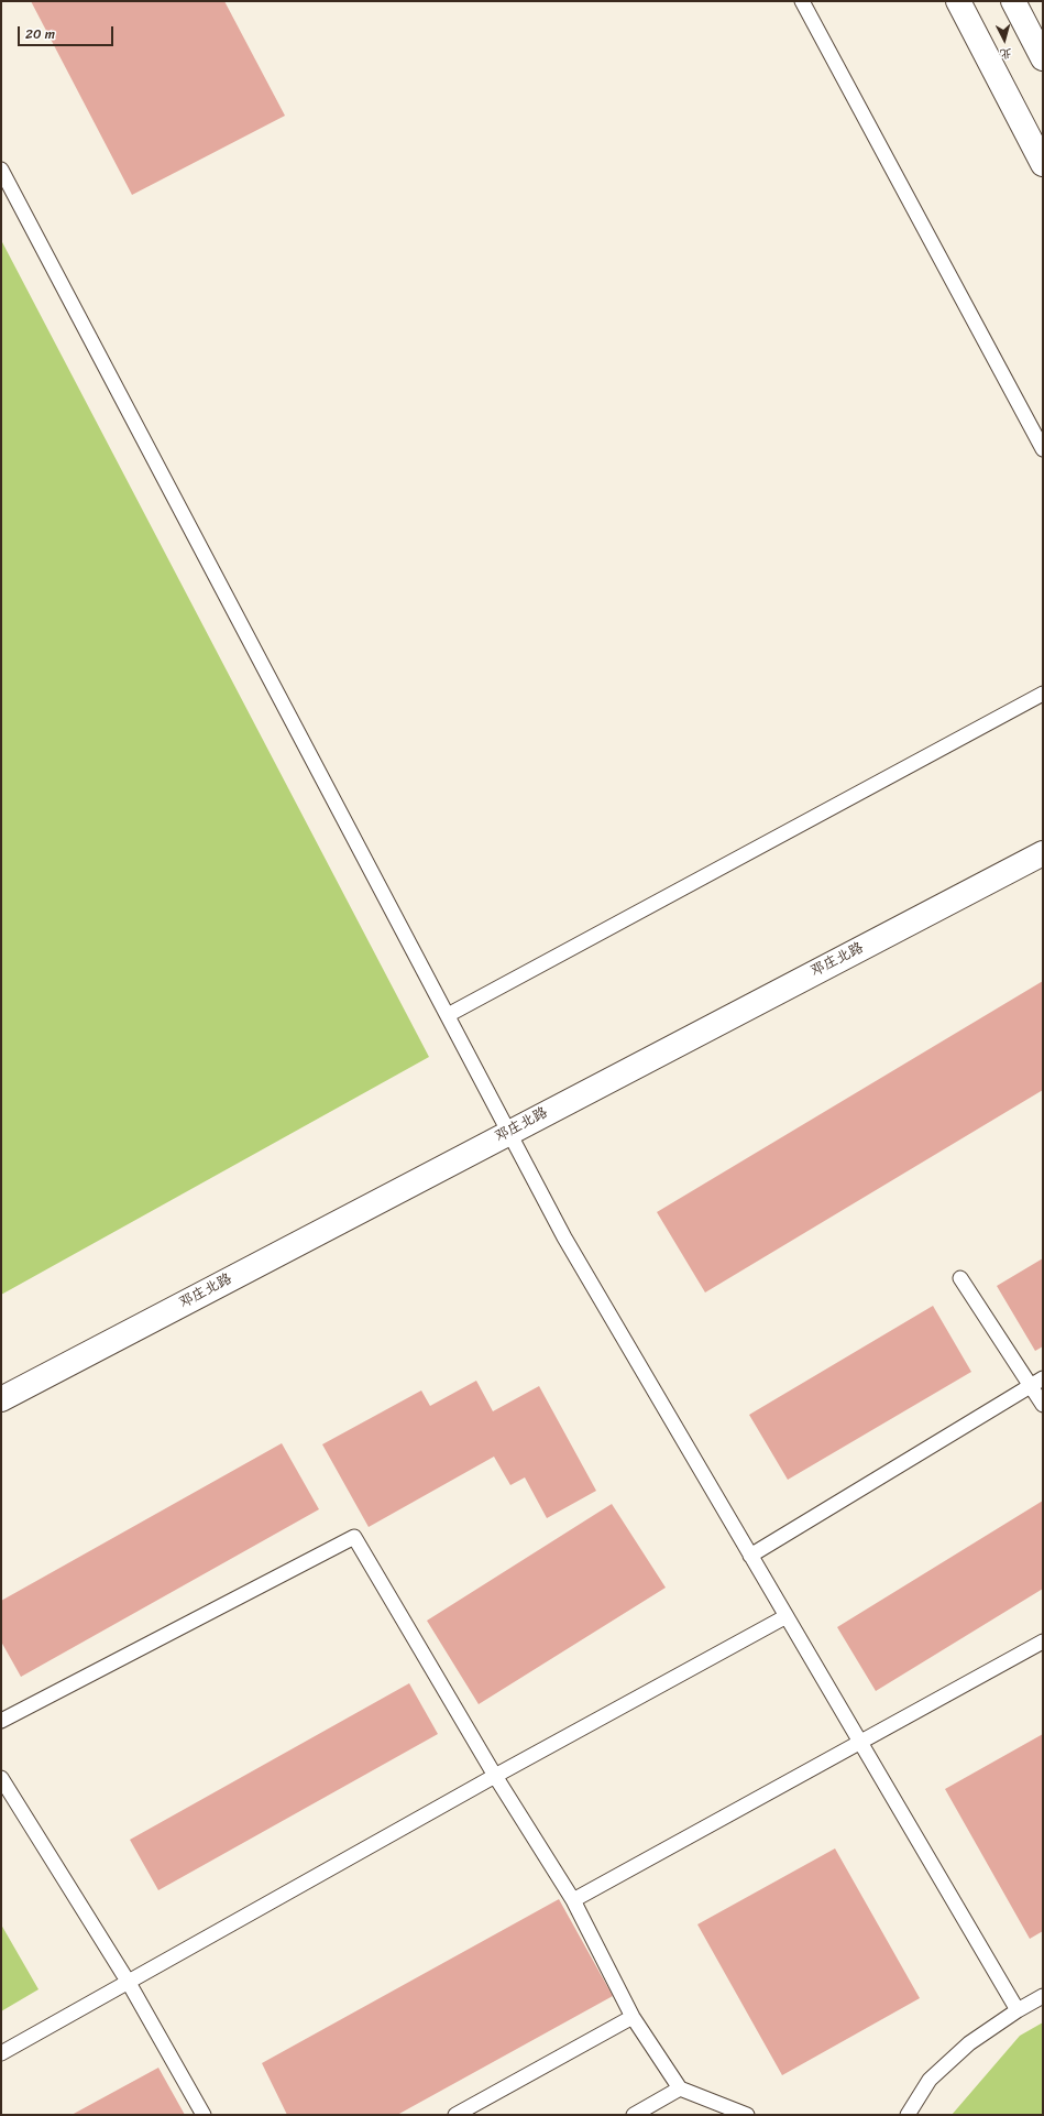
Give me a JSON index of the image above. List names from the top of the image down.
{
  "streets": {
    "street": ["邓庄北路"]
  },
  "scale_bar": "20 m",
  "north": "bottom"
}
